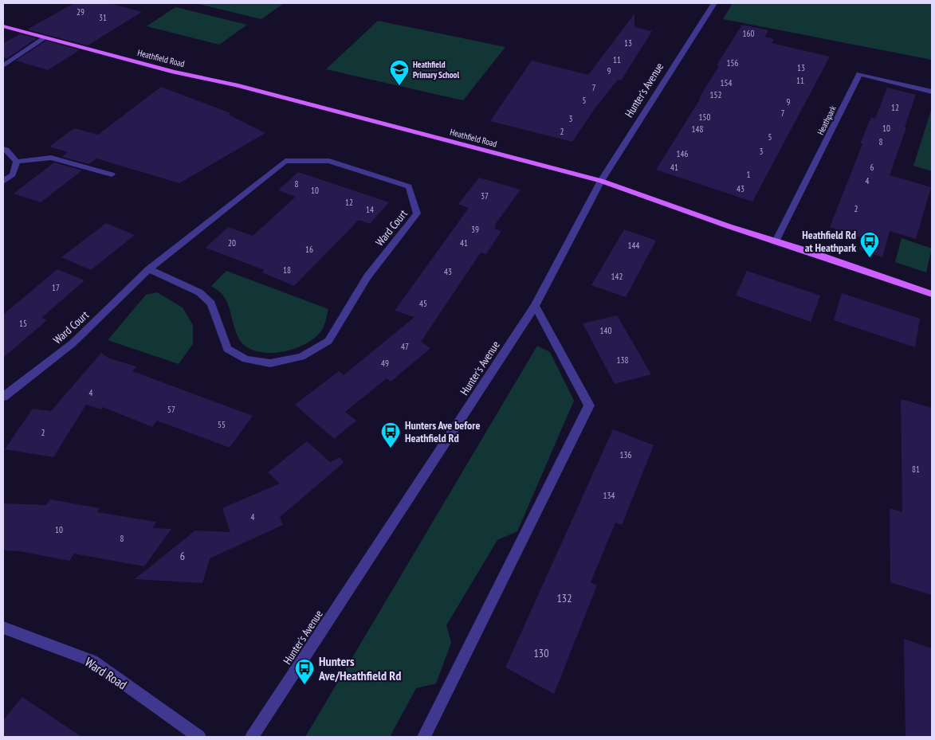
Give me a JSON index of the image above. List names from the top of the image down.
{
  "streets": {
    "main road": ["Heathfield Road"],
    "street": [
      "Hunter's Avenue",
      "Heathpark",
      "Ward Court",
      "Ward Road"
    ]
  },
  "crossings": [
    ["Heathfield Road", "Hunter's Avenue"],
    ["Heathfield Road", "Heathpark"]
  ],
  "places": {
    "school or university": ["Heathfield Primary School"],
    "bus stop": ["Heathfield Rd at Heathpark", "Hunters Ave before Heathfield Rd", "Hunters Ave/Heathfield Rd"]
  },
  "house_numbers": [
    "29",
    "31",
    "160",
    "13",
    "11",
    "156",
    "13",
    "9",
    "11",
    "154",
    "7",
    "152",
    "5",
    "9",
    "12",
    "7",
    "150",
    "3",
    "10",
    "148",
    "2",
    "5",
    "8",
    "3",
    "146",
    "41",
    "6",
    "1",
    "4",
    "8",
    "43",
    "10",
    "37",
    "12",
    "2",
    "14",
    "39",
    "20",
    "41",
    "144",
    "16",
    "18",
    "43",
    "142",
    "17",
    "45",
    "15",
    "140",
    "47",
    "138",
    "49",
    "4",
    "57",
    "55",
    "2",
    "136",
    "81",
    "134",
    "4",
    "10",
    "8",
    "6",
    "132",
    "130"
  ]
}
